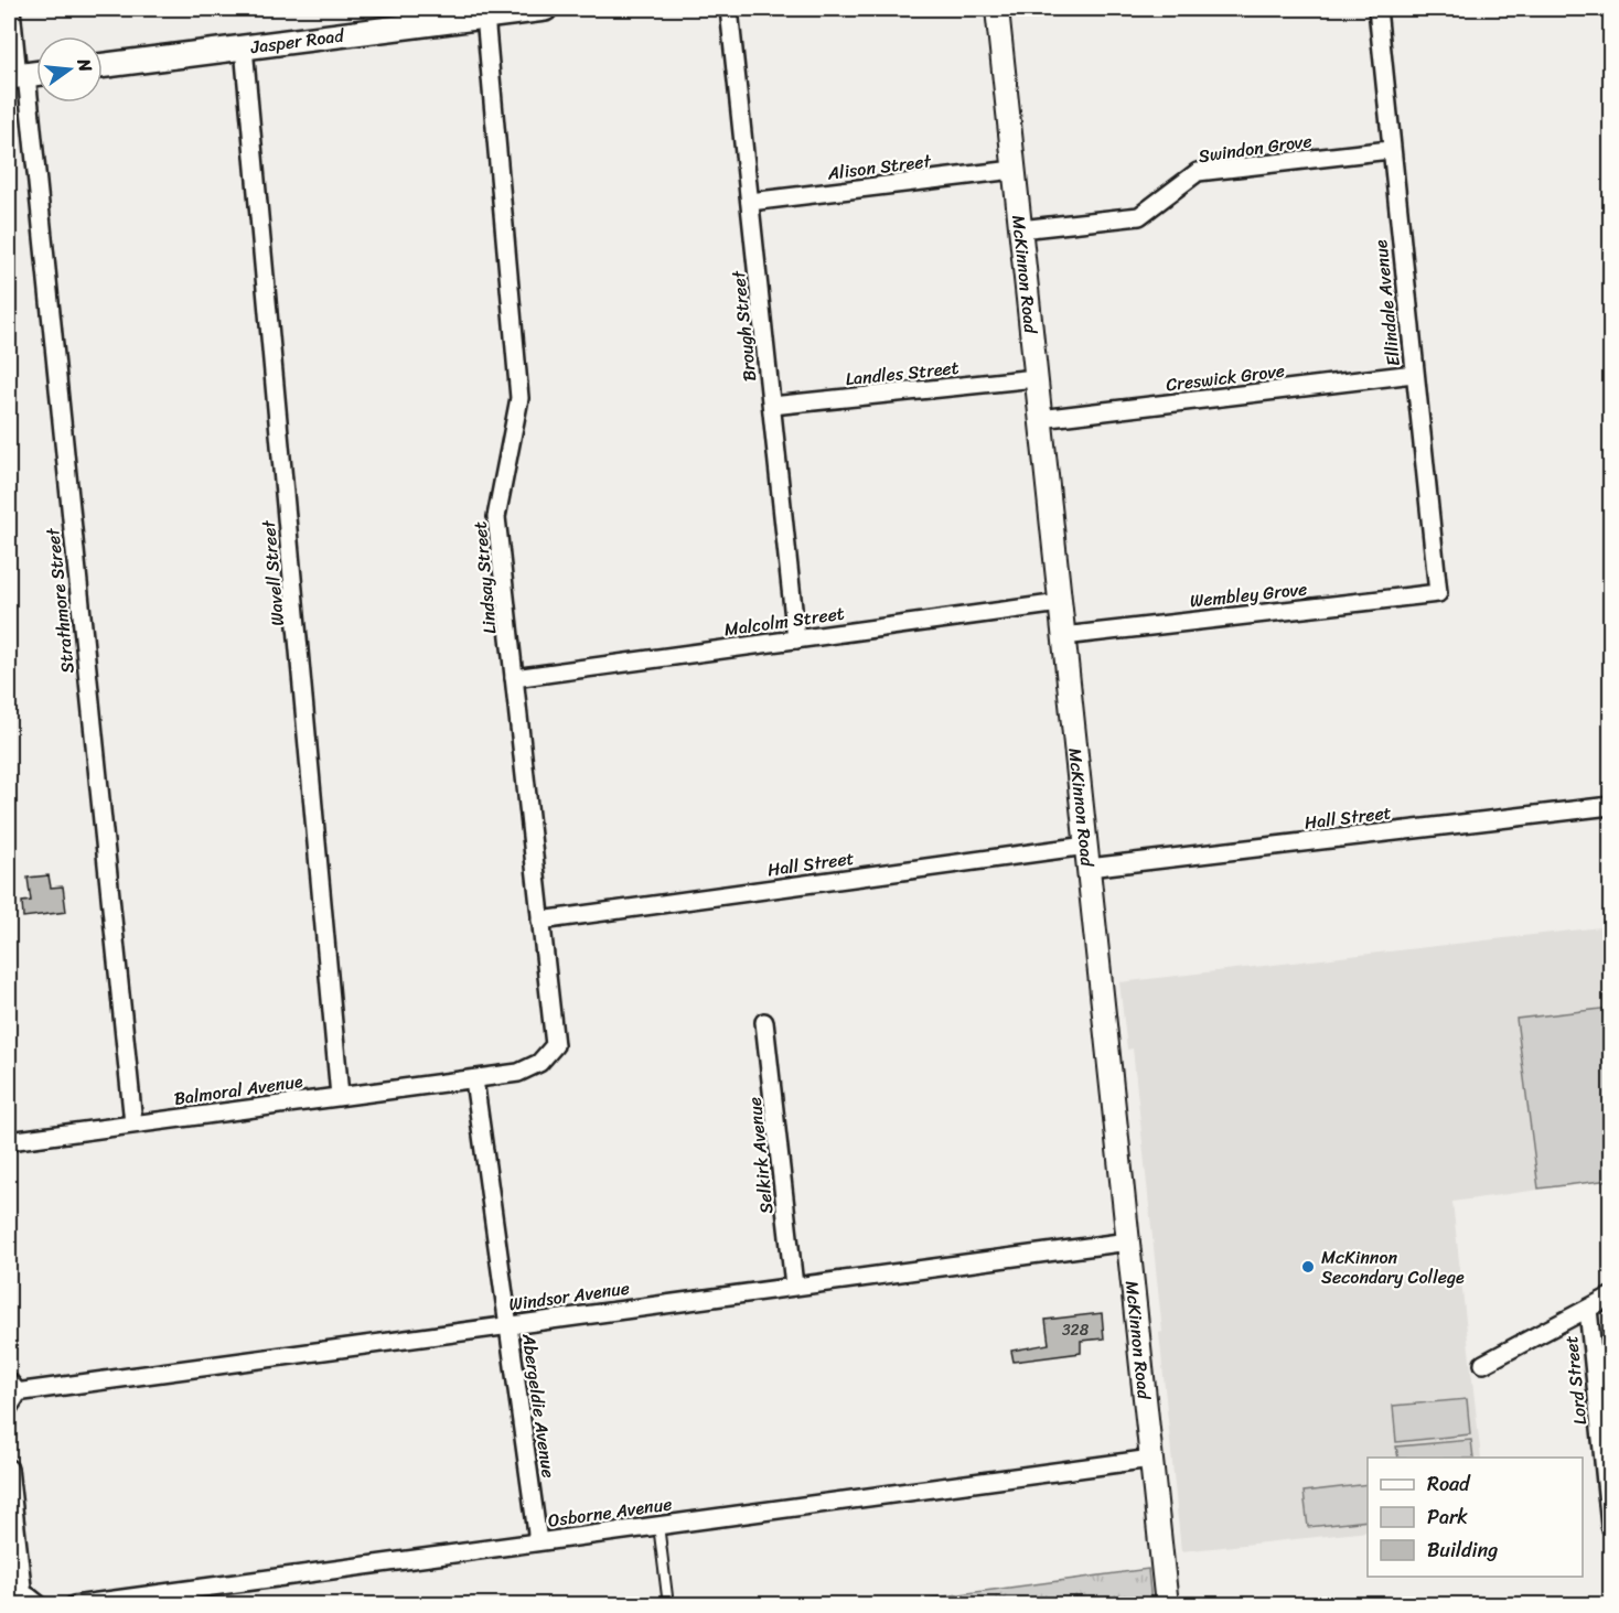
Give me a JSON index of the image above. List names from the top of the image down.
{
  "streets": {
    "main road": ["Jasper Road"],
    "street": [
      "Swindon Grove",
      "Alison Street",
      "McKinnon Road",
      "Ellindale Avenue",
      "Brough Street",
      "Landles Street",
      "Creswick Grove",
      "Wavell Street",
      "Lindsay Street",
      "Wembley Grove",
      "Strathmore Street",
      "Malcolm Street",
      "Hall Street",
      "Balmoral Avenue",
      "Selkirk Avenue",
      "Windsor Avenue",
      "Lord Street",
      "Abergeldie Avenue",
      "Osborne Avenue"
    ]
  },
  "crossings": [
    ["Jasper Road", "Wavell Street"],
    ["Jasper Road", "Lindsay Street"],
    ["Swindon Grove", "McKinnon Road"],
    ["Swindon Grove", "Ellindale Avenue"],
    ["Alison Street", "McKinnon Road"],
    ["Alison Street", "Brough Street"],
    ["McKinnon Road", "Landles Street"],
    ["McKinnon Road", "Creswick Grove"],
    ["McKinnon Road", "Wembley Grove"],
    ["McKinnon Road", "Malcolm Street"],
    ["McKinnon Road", "Hall Street"],
    ["McKinnon Road", "Windsor Avenue"],
    ["McKinnon Road", "Osborne Avenue"],
    ["Ellindale Avenue", "Creswick Grove"],
    ["Ellindale Avenue", "Wembley Grove"],
    ["Brough Street", "Landles Street"],
    ["Brough Street", "Malcolm Street"],
    ["Wavell Street", "Balmoral Avenue"],
    ["Lindsay Street", "Malcolm Street"],
    ["Lindsay Street", "Hall Street"],
    ["Lindsay Street", "Balmoral Avenue"],
    ["Lindsay Street", "Abergeldie Avenue"],
    ["Strathmore Street", "Balmoral Avenue"],
    ["Balmoral Avenue", "Abergeldie Avenue"],
    ["Selkirk Avenue", "Windsor Avenue"],
    ["Windsor Avenue", "Abergeldie Avenue"],
    ["Abergeldie Avenue", "Osborne Avenue"]
  ],
  "places": ["McKinnon Secondary College"],
  "house_numbers": ["328"],
  "legend": ["Road", "Park", "Building"],
  "north": "right"
}
